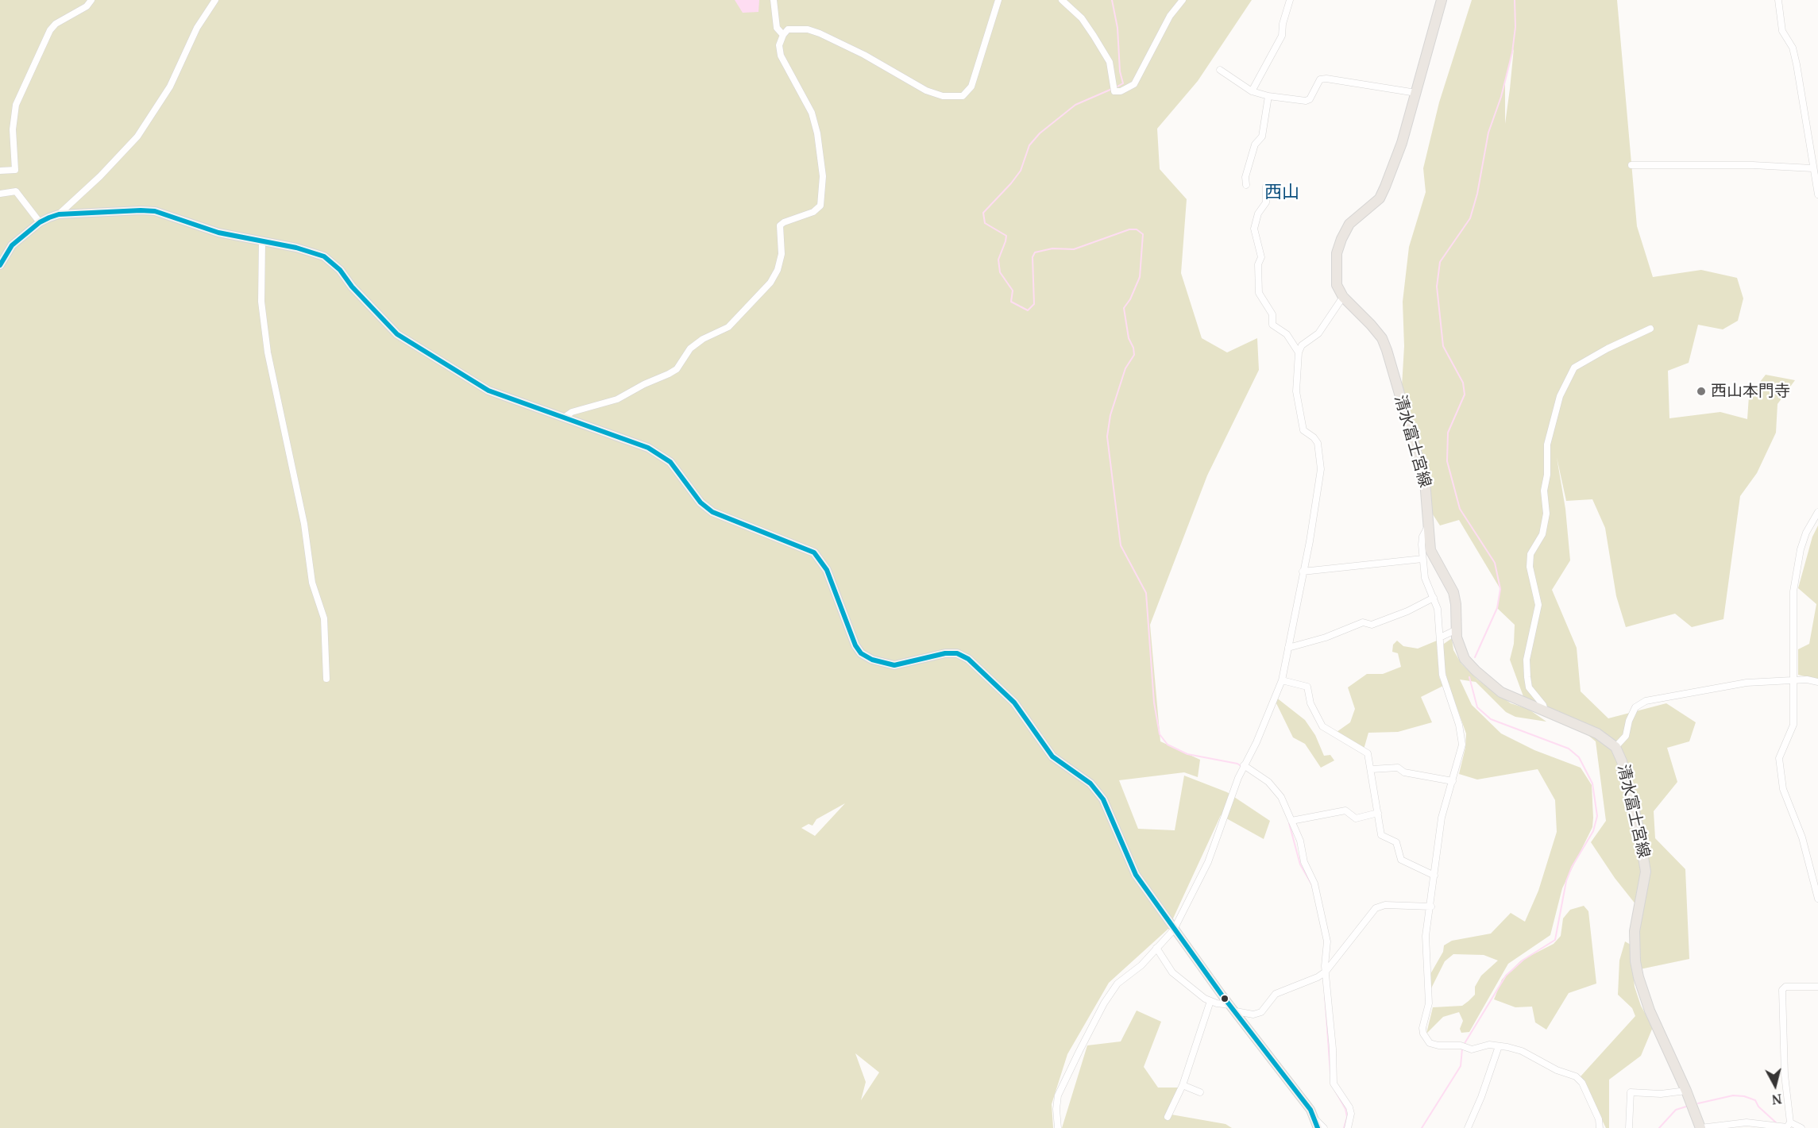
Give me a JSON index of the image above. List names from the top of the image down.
{
  "streets": {
    "main road": ["清水富士宮線"]
  },
  "districts": ["西山"],
  "places": ["西山本門寺"],
  "north": "bottom"
}
